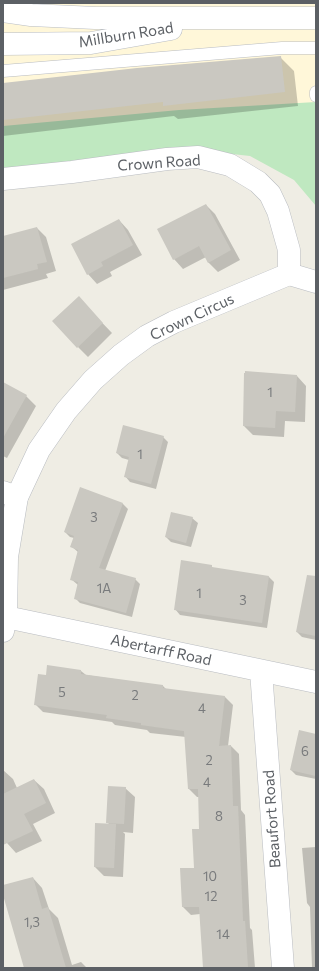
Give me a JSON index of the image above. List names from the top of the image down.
{
  "streets": {
    "street": [
      "Millburn Road",
      "Crown Road",
      "Crown Circus",
      "Abertarff Road",
      "Beaufort Road"
    ]
  },
  "crossings": [
    ["Crown Road", "Crown Circus"],
    ["Crown Circus", "Abertarff Road"],
    ["Abertarff Road", "Beaufort Road"]
  ],
  "house_numbers": [
    "1",
    "1",
    "3",
    "1A",
    "1",
    "3",
    "5",
    "2",
    "4",
    "6",
    "2",
    "4",
    "8",
    "10",
    "12",
    "1,3",
    "14"
  ]
}
